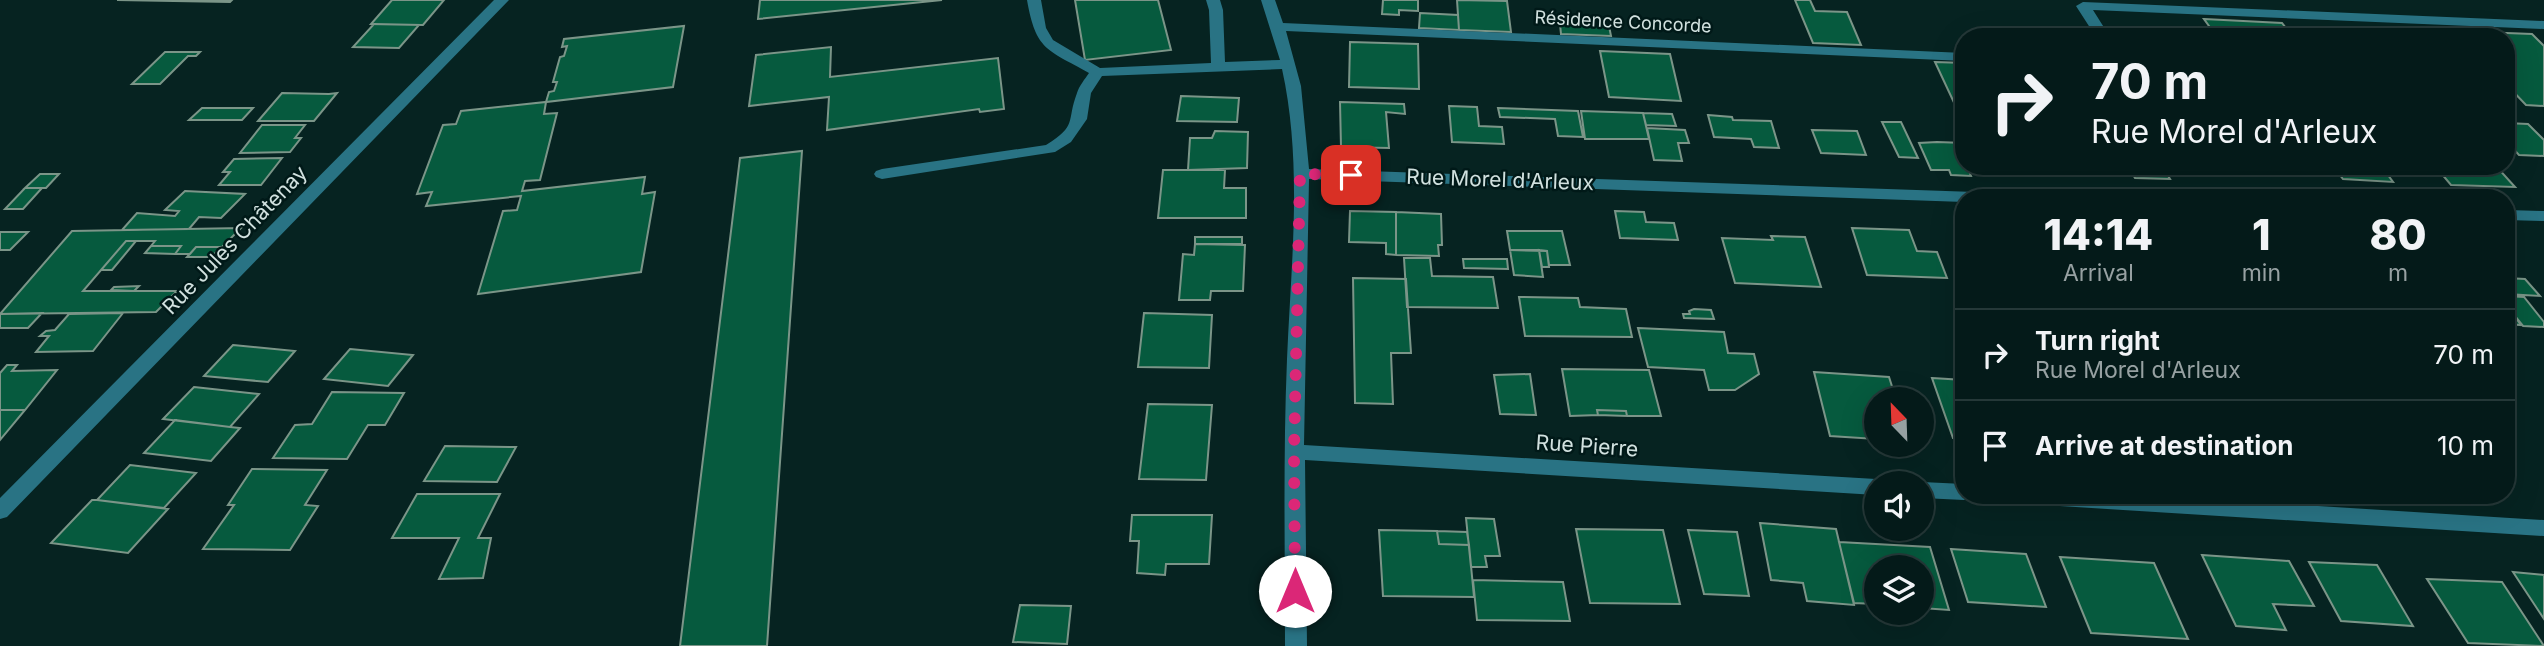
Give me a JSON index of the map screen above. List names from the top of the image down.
{
  "streets": {
    "street": [
      "Résidence Concorde",
      "Rue Morel d'Arleux",
      "Rue Jules Châtenay",
      "Rue Pierre"
    ]
  },
  "north": "top left",
  "page": {
    "turn": ["70 m", "Rue Morel d'Arleux"],
    "eta": [
      "14:14",
      "Arrival",
      "1",
      "min",
      "80",
      "m"
    ],
    "list": [
      {
        "name": "Turn right",
        "note": "Rue Morel d'Arleux",
        "value": "70 m"
      },
      {
        "name": "Arrive at destination",
        "value": "10 m"
      }
    ]
  }
}
